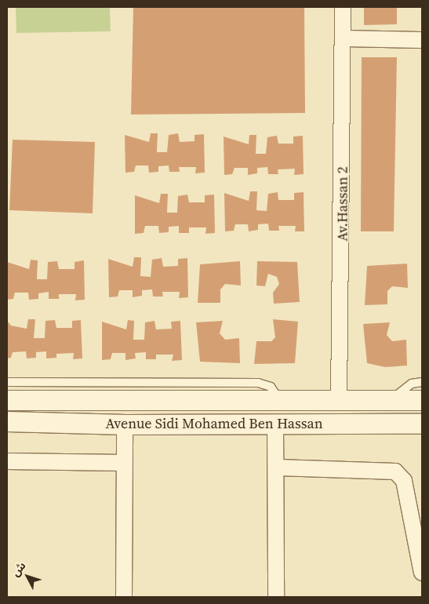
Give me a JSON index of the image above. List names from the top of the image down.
{
  "streets": {
    "street": ["Av.Hassan 2", "Avenue Sidi Mohamed Ben Hassan"]
  },
  "crossings": [
    ["Av.Hassan 2", "Avenue Sidi Mohamed Ben Hassan"]
  ],
  "north": "top left"
}
